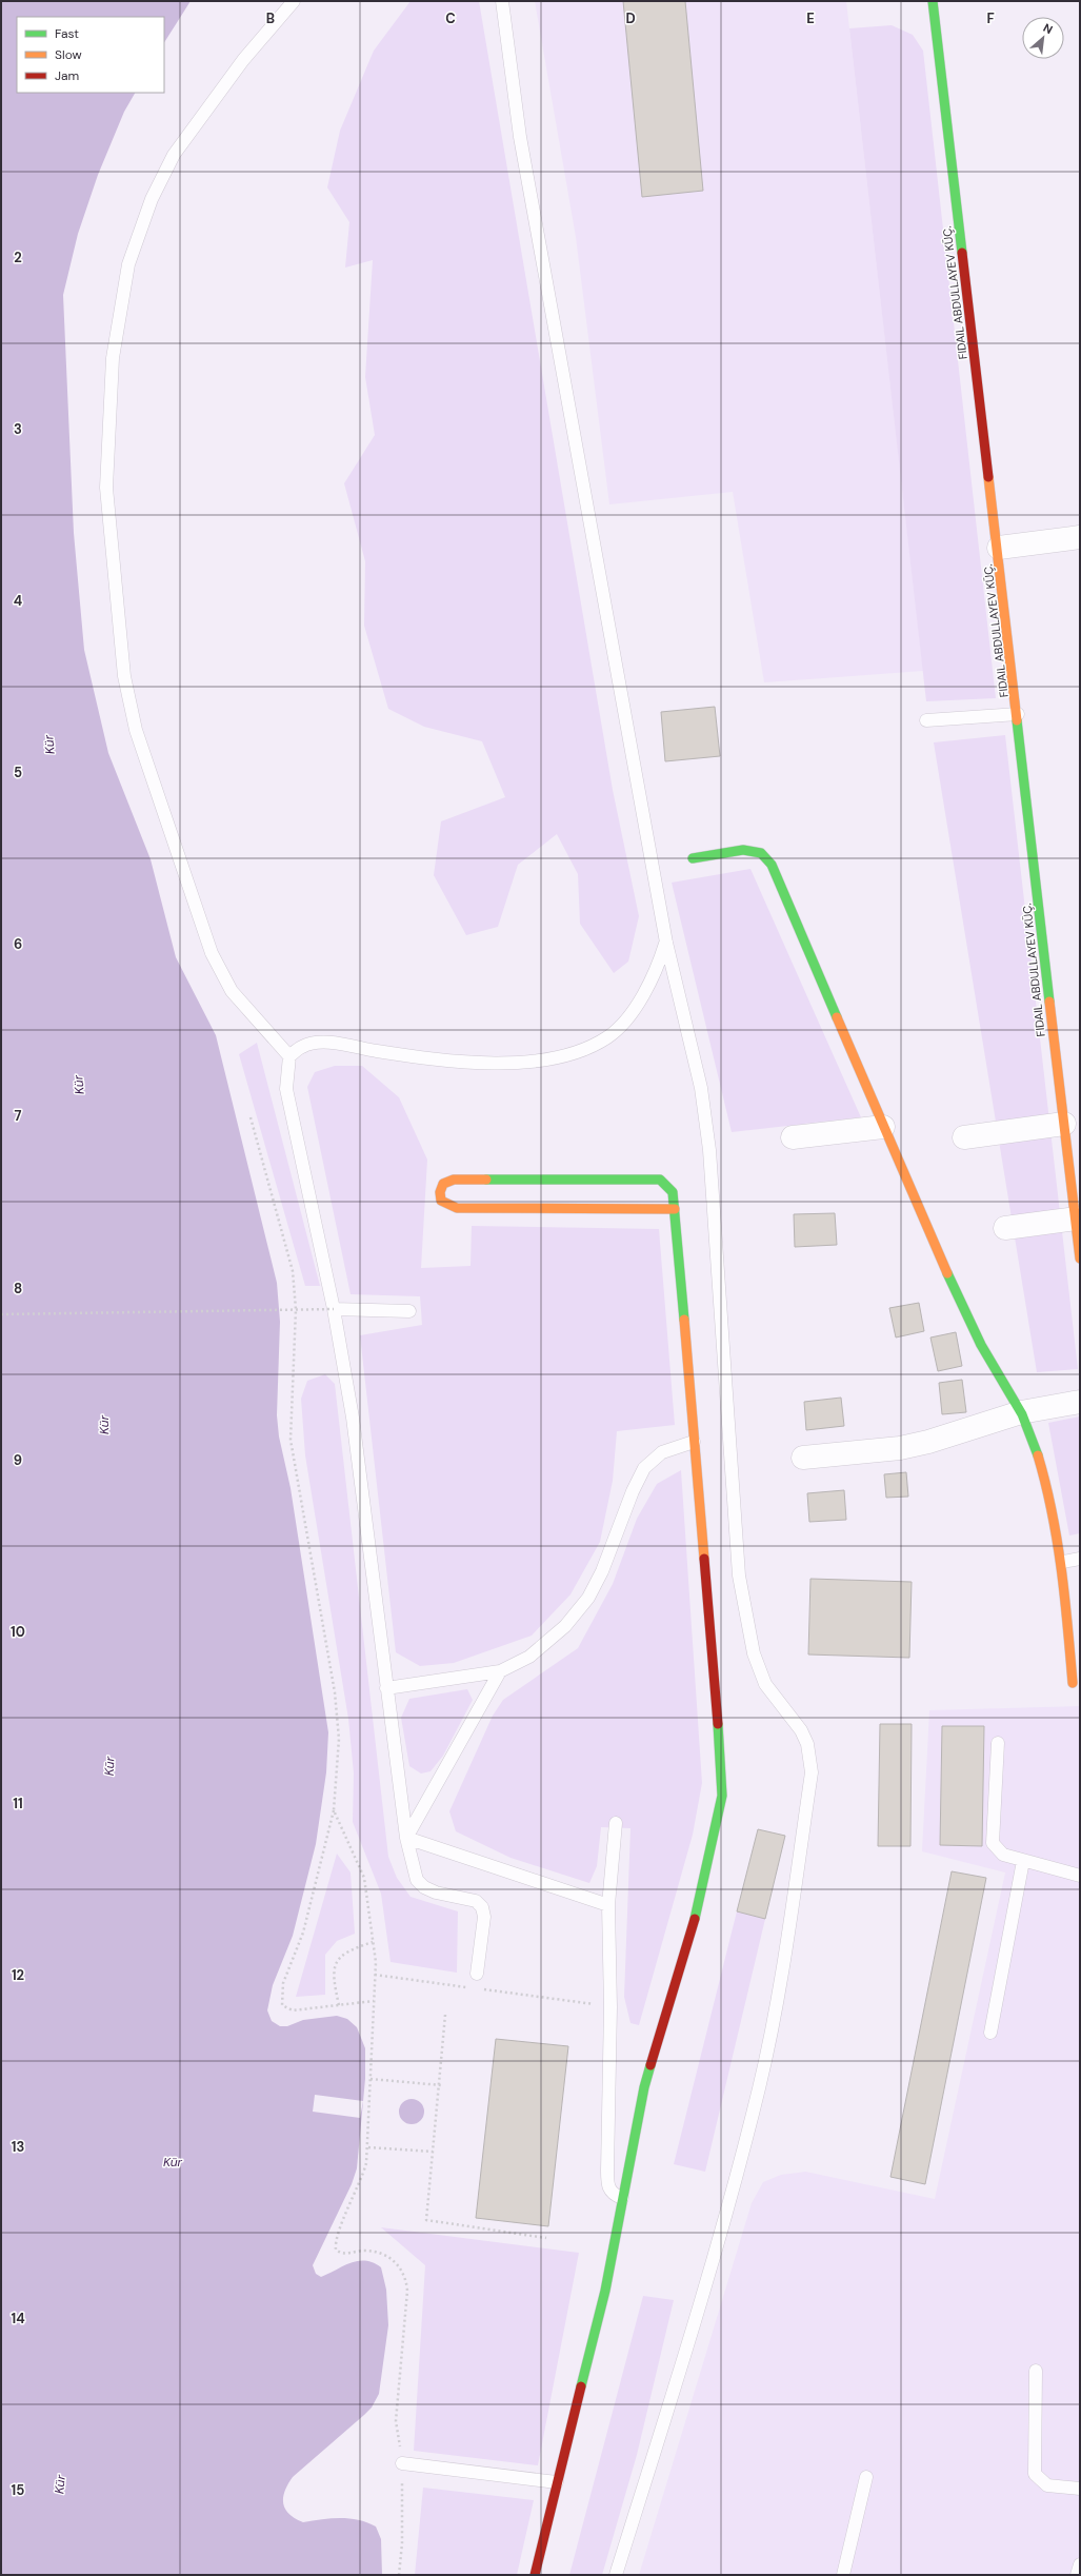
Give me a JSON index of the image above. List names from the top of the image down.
{
  "streets": {
    "street": ["FIDAIL ABDULLAYEV KÜÇ."]
  },
  "water": ["Kür"],
  "legend": ["Fast", "Slow", "Jam"],
  "north": "top right",
  "grid": {
    "columns": [
      "B",
      "C",
      "D",
      "E",
      "F"
    ],
    "rows": [
      "2",
      "3",
      "4",
      "5",
      "6",
      "7",
      "8",
      "9",
      "10",
      "11",
      "12",
      "13",
      "14",
      "15"
    ]
  }
}
